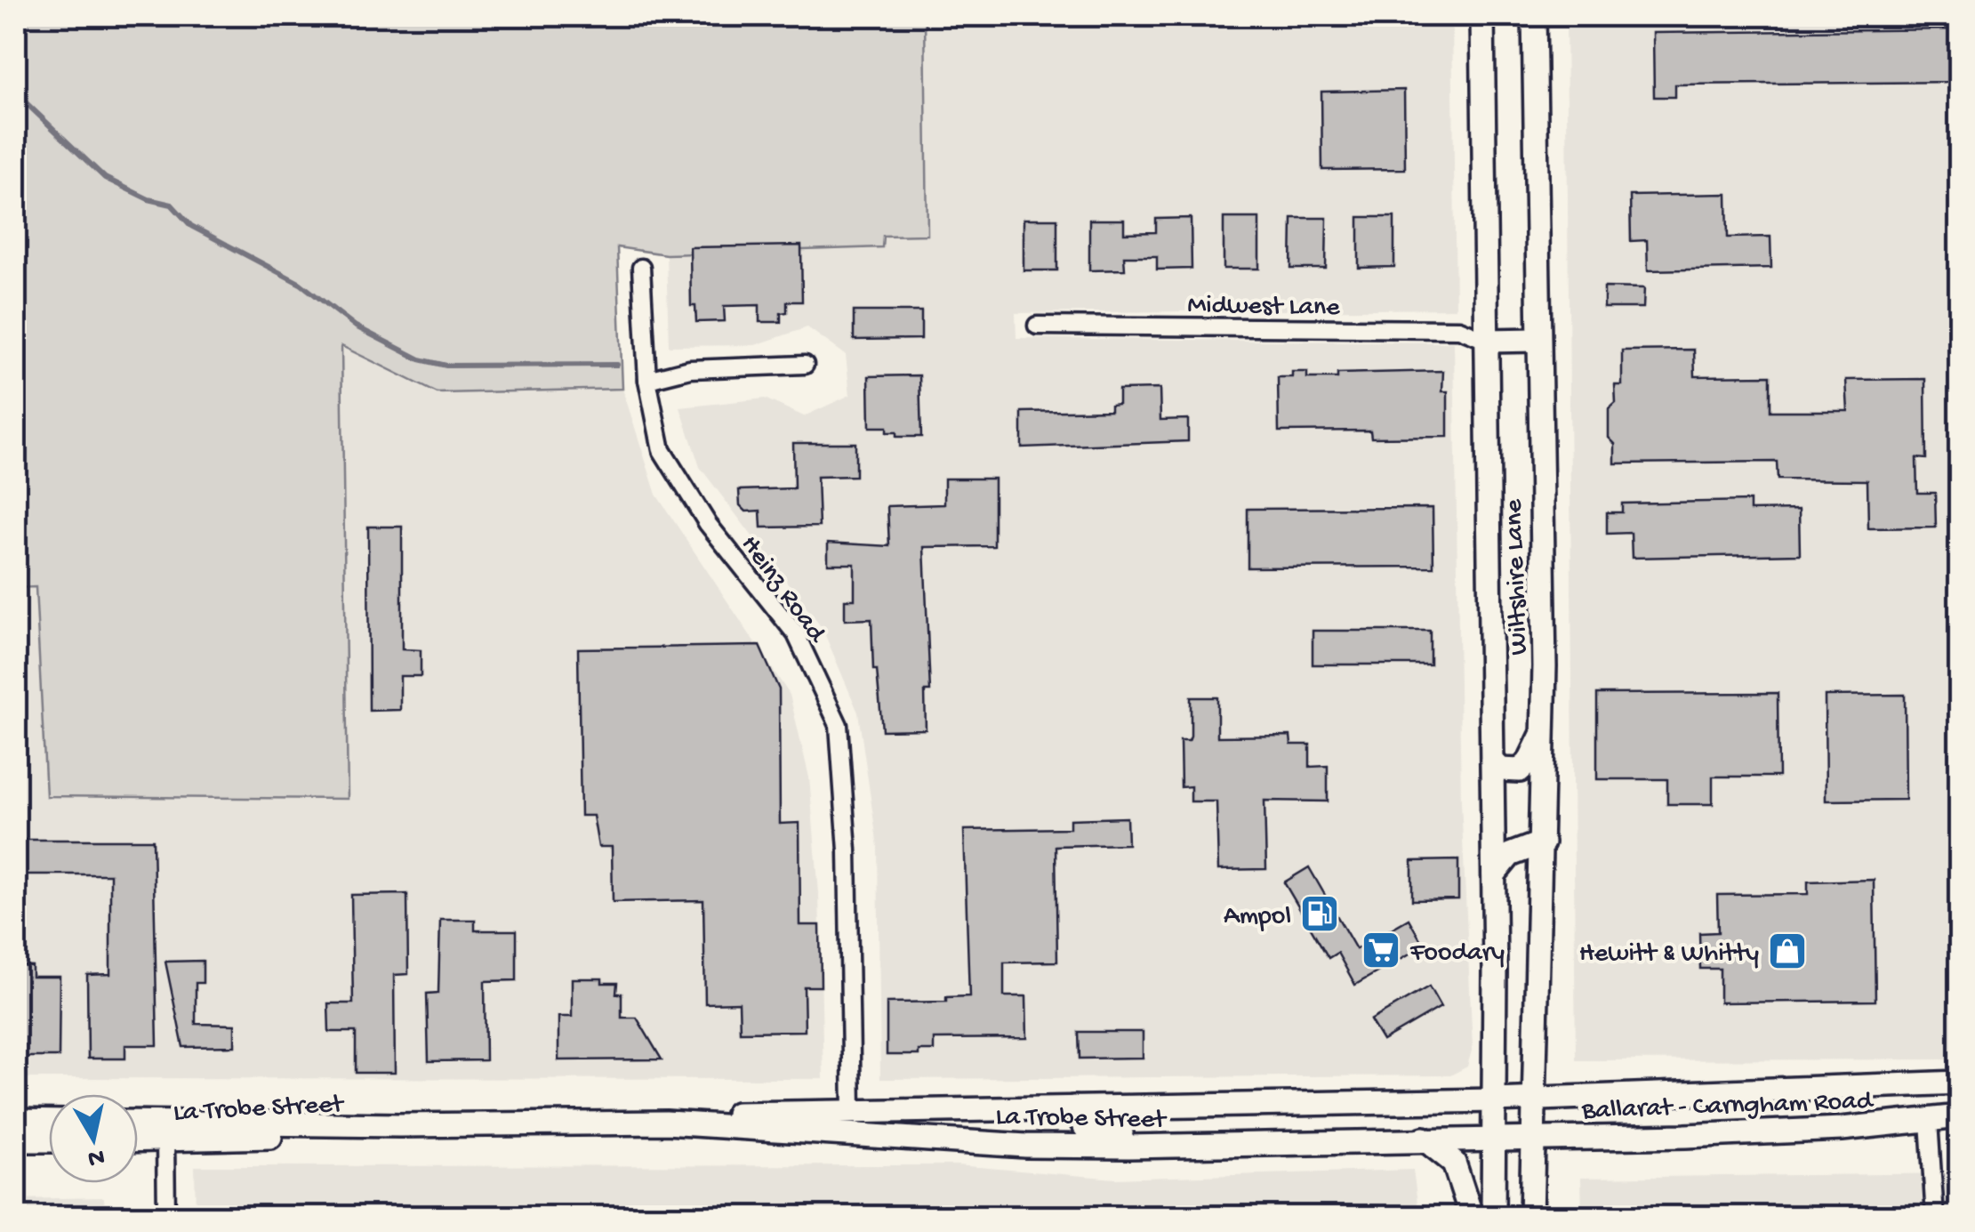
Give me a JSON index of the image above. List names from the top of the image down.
{
  "streets": {
    "main road": ["Wiltshire Lane", "Ballarat - Carngham Road", "La Trobe Street"],
    "street": ["Midwest Lane", "Heinz Road"]
  },
  "crossings": [
    ["Midwest Lane", "Wiltshire Lane"],
    ["Wiltshire Lane", "Ballarat - Carngham Road"],
    ["Wiltshire Lane", "La Trobe Street"],
    ["Heinz Road", "La Trobe Street"],
    ["Ballarat - Carngham Road", "La Trobe Street"]
  ],
  "places": {
    "fuel station": ["Ampol"],
    "supermarket": ["Foodary"],
    "shop": ["Hewitt & Whitty"]
  },
  "north": "bottom"
}
